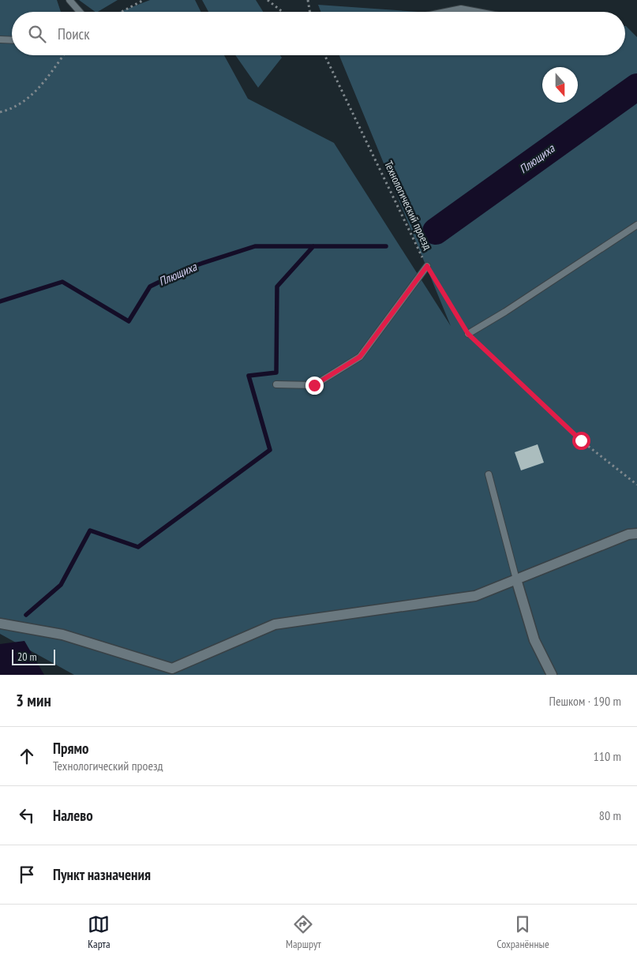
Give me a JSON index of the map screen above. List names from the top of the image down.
{
  "streets": {
    "path": ["Технологический проезд"]
  },
  "water": ["Плющиха"],
  "scale_bar": "20 m",
  "north": "bottom",
  "page": {
    "search": "Поиск",
    "scale": "20 m",
    "heading": ["3 мин", "Пешком · 190 m"],
    "list": [
      ["Прямо", "Технологический проезд", "110 m"],
      ["Налево", "80 m"],
      "Пункт назначения"
    ],
    "nav": ["Карта", "Маршрут", "Сохранённые"]
  }
}
